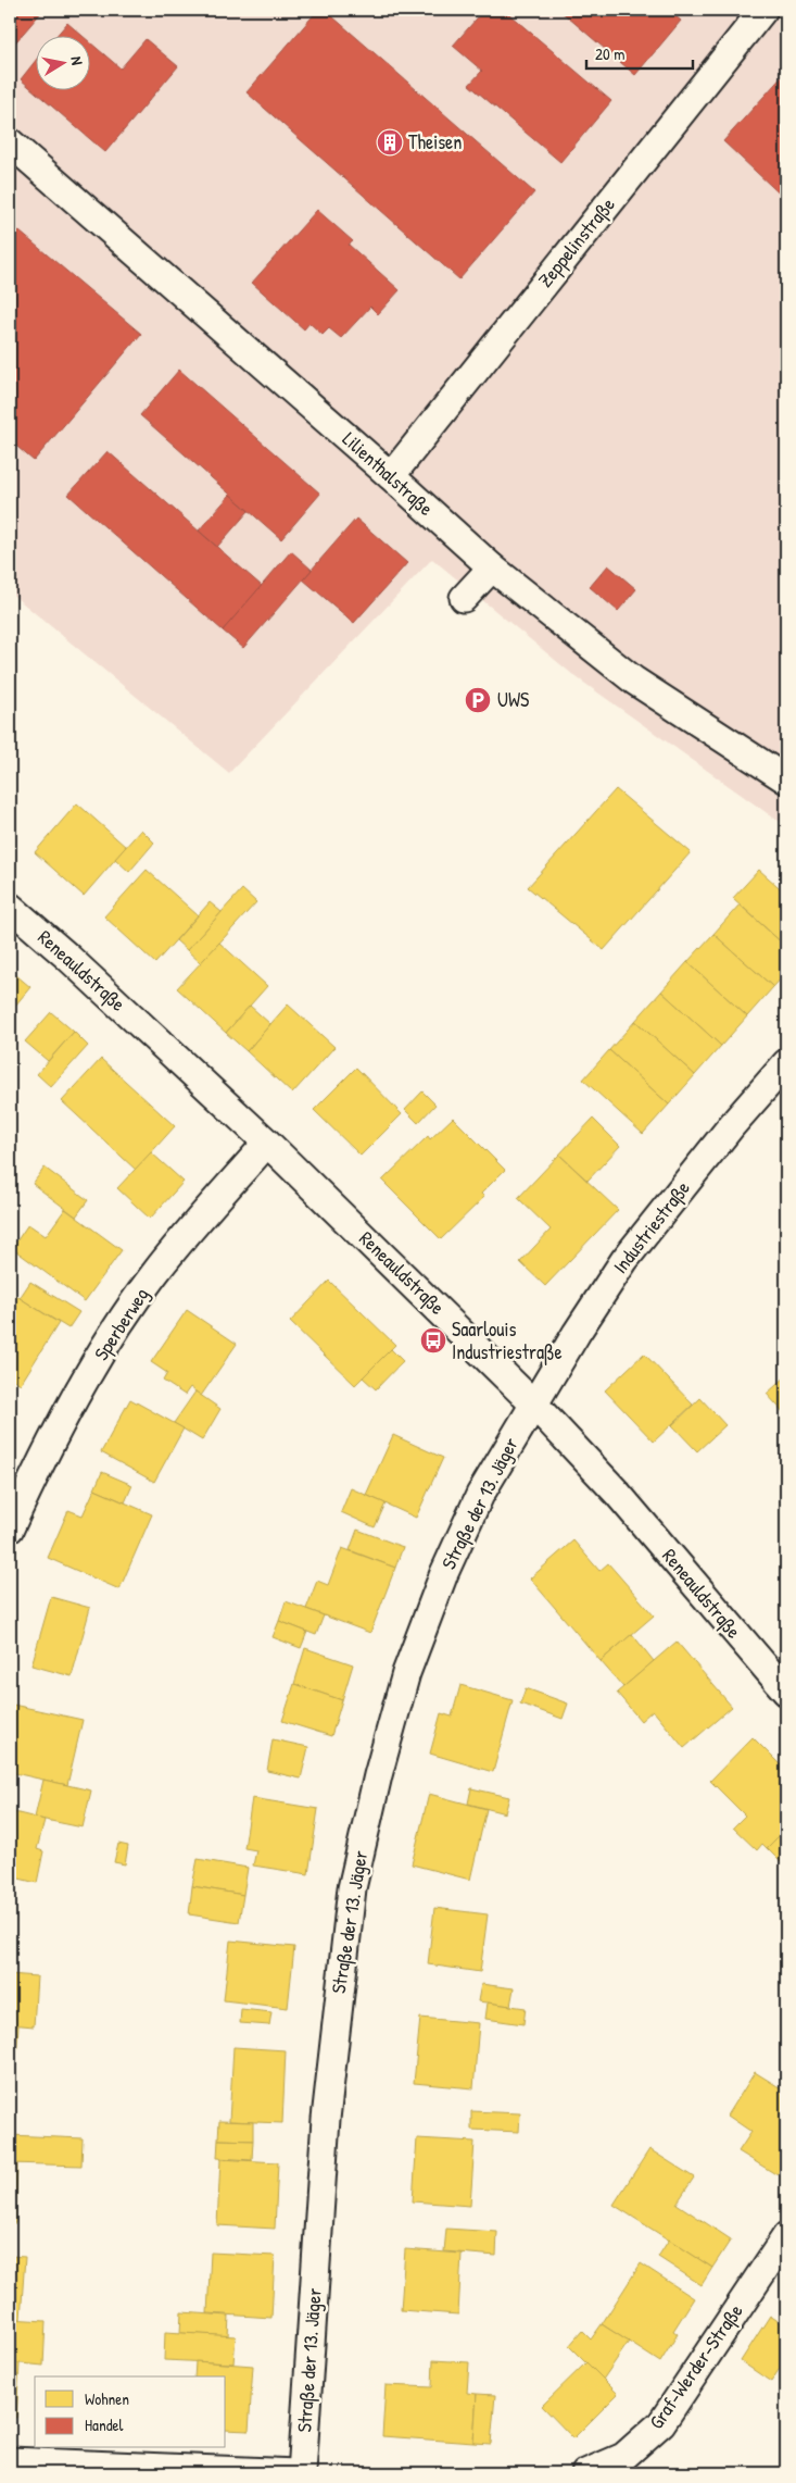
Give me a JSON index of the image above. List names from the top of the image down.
{
  "streets": {
    "street": [
      "Zeppelinstraße",
      "Lilienthalstraße",
      "Reneauldstraße",
      "Industriestraße",
      "Sperberweg",
      "Straße der 13. Jäger",
      "Graf-Werder-Straße"
    ]
  },
  "crossings": [
    ["Zeppelinstraße", "Lilienthalstraße"],
    ["Reneauldstraße", "Industriestraße"],
    ["Reneauldstraße", "Sperberweg"],
    ["Reneauldstraße", "Straße der 13. Jäger"],
    ["Industriestraße", "Straße der 13. Jäger"]
  ],
  "places": {
    "building": ["Theisen"],
    "parking": ["UWS"],
    "bus stop": ["Saarlouis Industriestraße"]
  },
  "legend": ["Wohnen", "Handel"],
  "scale_bar": "20 m",
  "north": "right"
}
